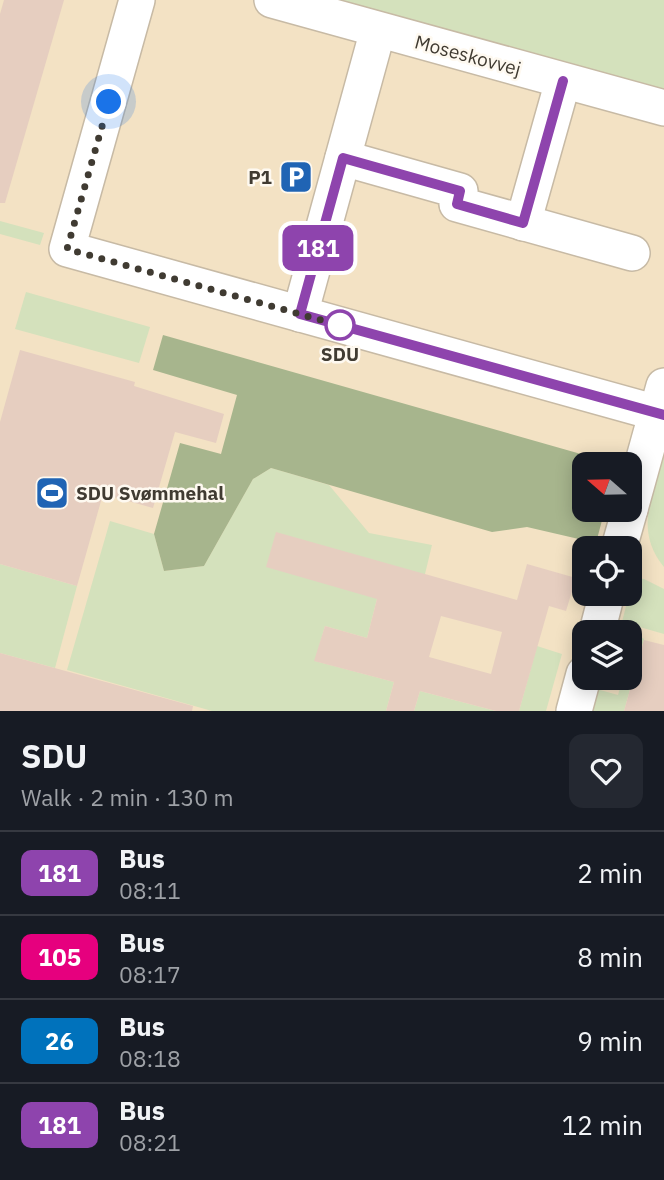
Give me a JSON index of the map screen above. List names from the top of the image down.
{
  "streets": {
    "street": ["Moseskovvej"]
  },
  "places": {
    "parking": ["P1"],
    "other": ["SDU"],
    "sports": ["SDU Svømmehal"]
  },
  "lines": ["bus line 181"],
  "north": "left",
  "page": {
    "on_map": "181",
    "heading": ["SDU", "Walk · 2 min · 130 m"],
    "list": [
      {
        "mark": "181",
        "name": "Bus",
        "note": "08:11",
        "value": "2 min"
      },
      {
        "mark": "105",
        "name": "Bus",
        "note": "08:17",
        "value": "8 min"
      },
      {
        "mark": "26",
        "name": "Bus",
        "note": "08:18",
        "value": "9 min"
      },
      {
        "mark": "181",
        "name": "Bus",
        "note": "08:21",
        "value": "12 min"
      }
    ]
  }
}
